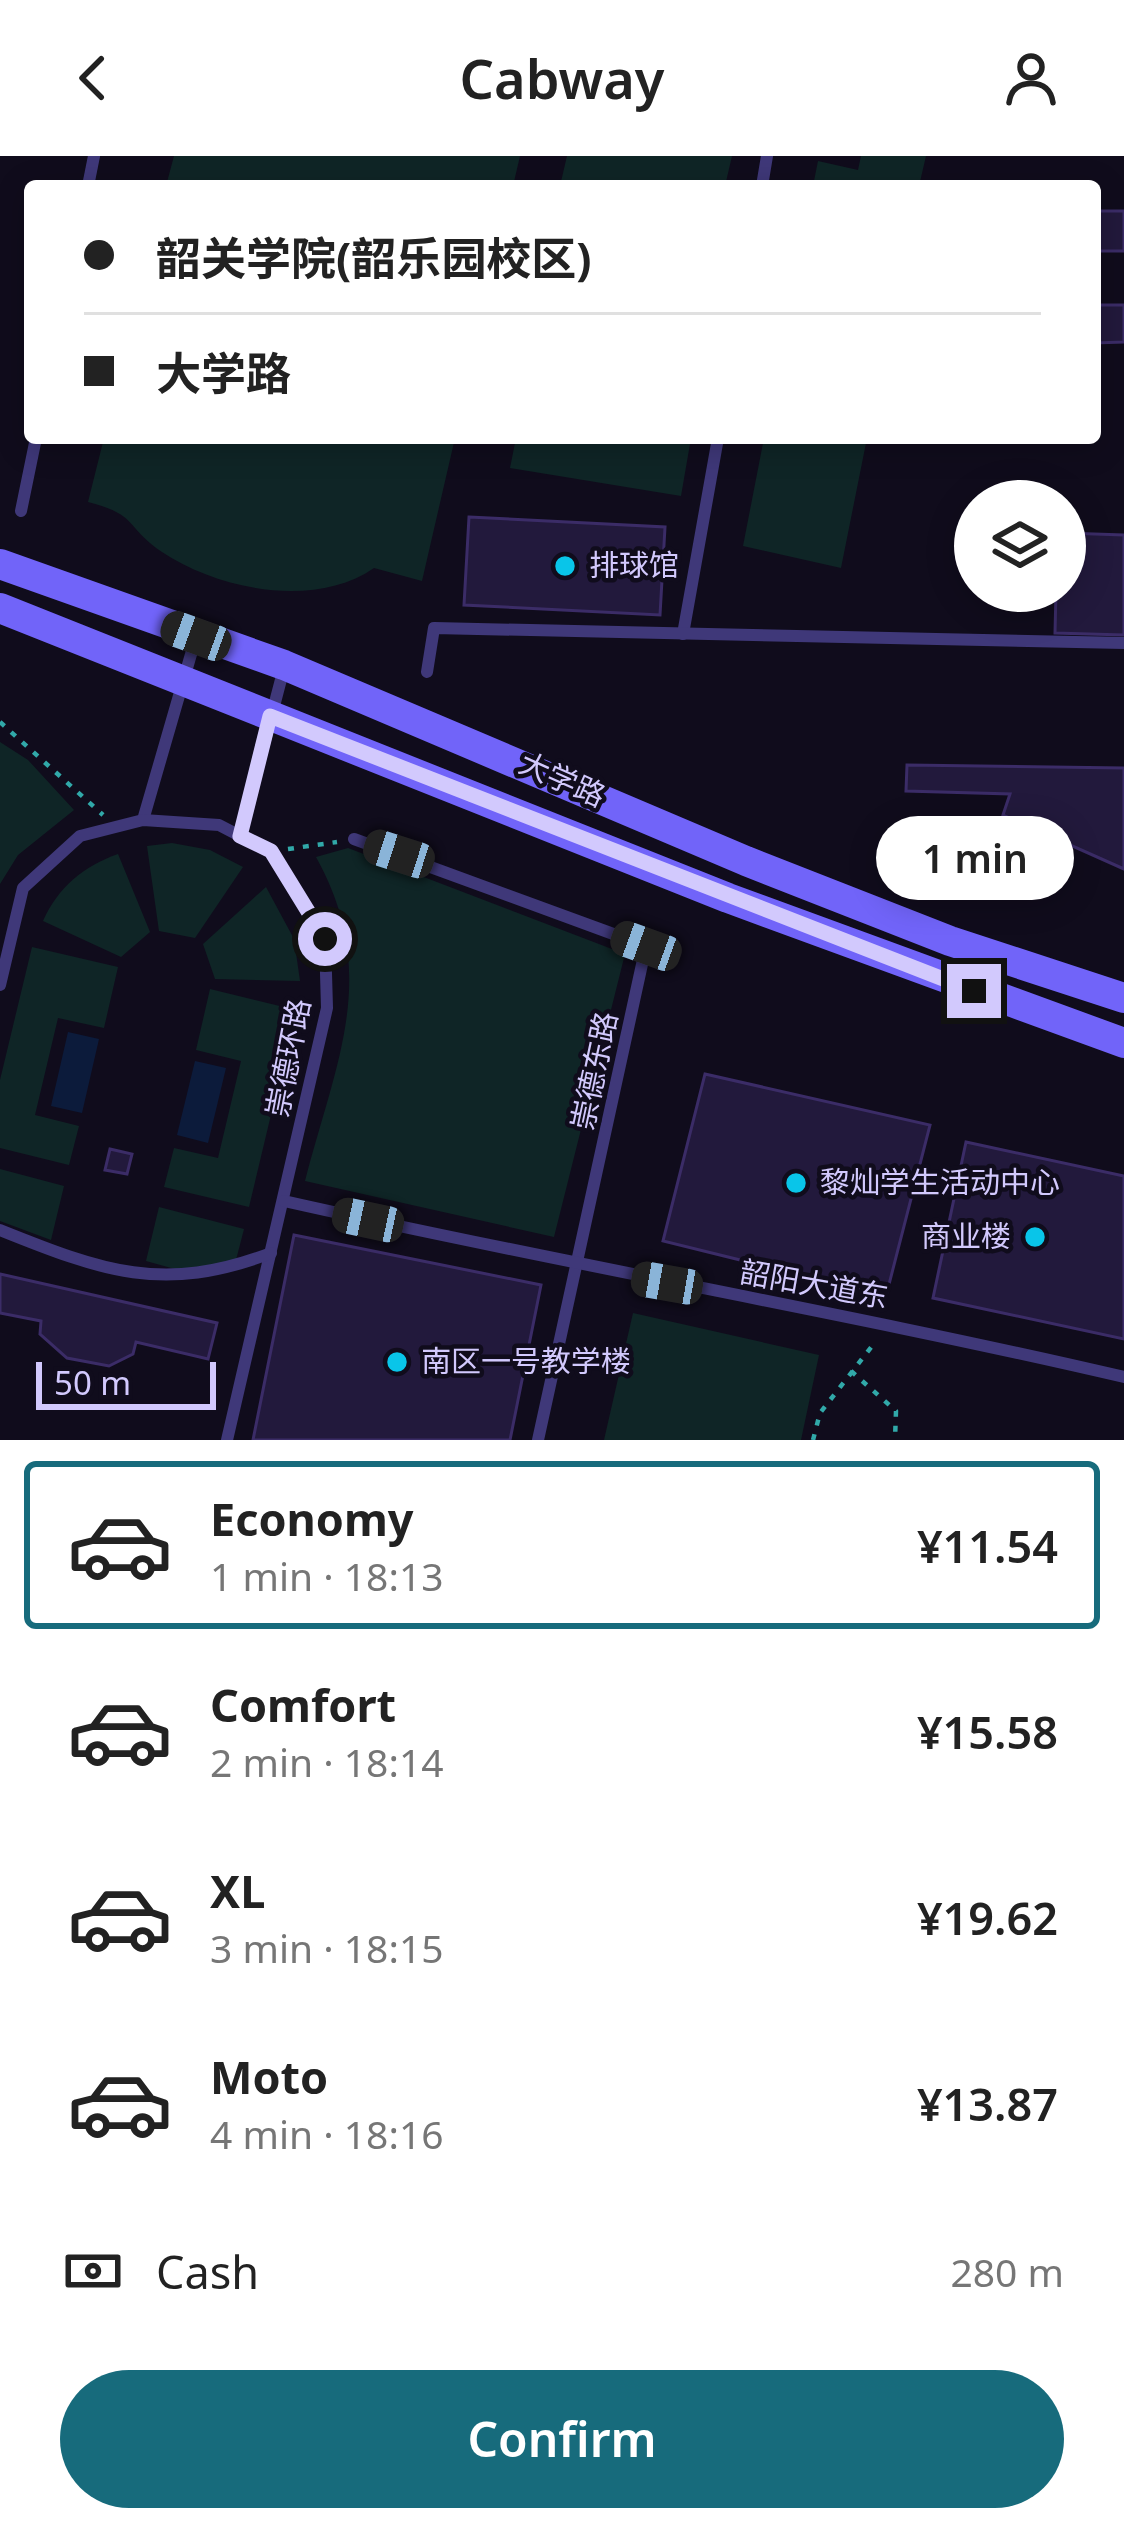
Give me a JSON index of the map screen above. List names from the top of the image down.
{
  "streets": {
    "main road": ["大学路"],
    "lane": ["崇德环路", "崇德东路", "韶阳大道东"]
  },
  "crossings": [
    ["崇德环路", "韶阳大道东"],
    ["崇德东路", "韶阳大道东"]
  ],
  "places": [
    "排球馆",
    "黎灿学生活动中心",
    "商业楼",
    "南区一号教学楼"
  ],
  "scale_bar": "50 m",
  "page": {
    "header": "Cabway",
    "banner": ["韶关学院(韶乐园校区)", "大学路"],
    "bubble": "1 min",
    "scale": "50 m",
    "list": [
      {
        "name": "Economy",
        "note": "1 min · 18:13",
        "value": "¥11.54"
      },
      {
        "name": "Comfort",
        "note": "2 min · 18:14",
        "value": "¥15.58"
      },
      {
        "name": "XL",
        "note": "3 min · 18:15",
        "value": "¥19.62"
      },
      {
        "name": "Moto",
        "note": "4 min · 18:16",
        "value": "¥13.87"
      }
    ],
    "pay": ["Cash", "280 m"],
    "buttons": "Confirm"
  }
}
